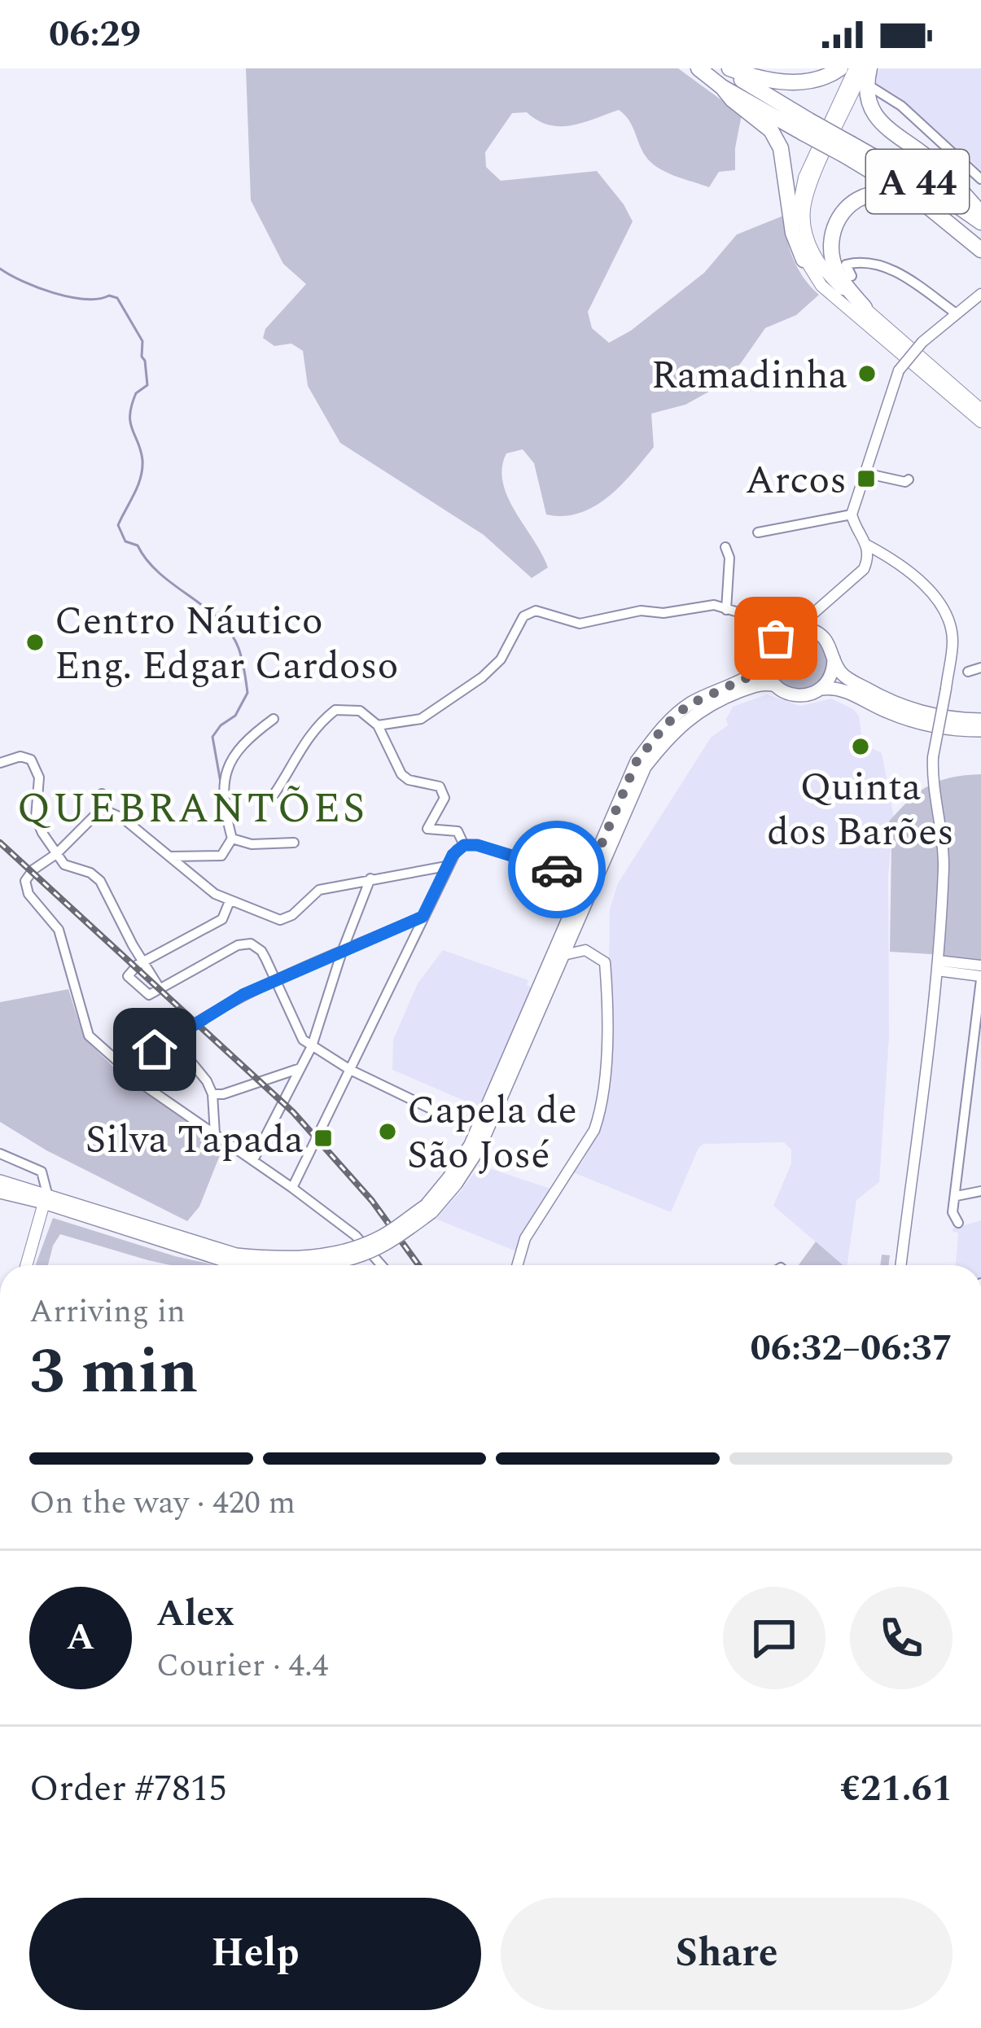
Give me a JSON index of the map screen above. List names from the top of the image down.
{
  "streets": {
    "highway": ["A 44"]
  },
  "districts": ["QUEBRANTÕES"],
  "places": {
    "other": [
      "Ramadinha",
      "Centro Náutico Eng. Edgar Cardoso",
      "Quinta dos Barões",
      "Capela de São José"
    ],
    "transit": ["Arcos", "Silva Tapada"]
  },
  "page": {
    "status": "06:29",
    "heading": ["3 min", "Arriving in", "06:32–06:37"],
    "panel": [
      "Alex",
      "Courier · 4.4",
      "Order #7815",
      "€21.61"
    ],
    "bar": "On the way · 420 m",
    "round": "A",
    "buttons": ["Help", "Share"]
  }
}
